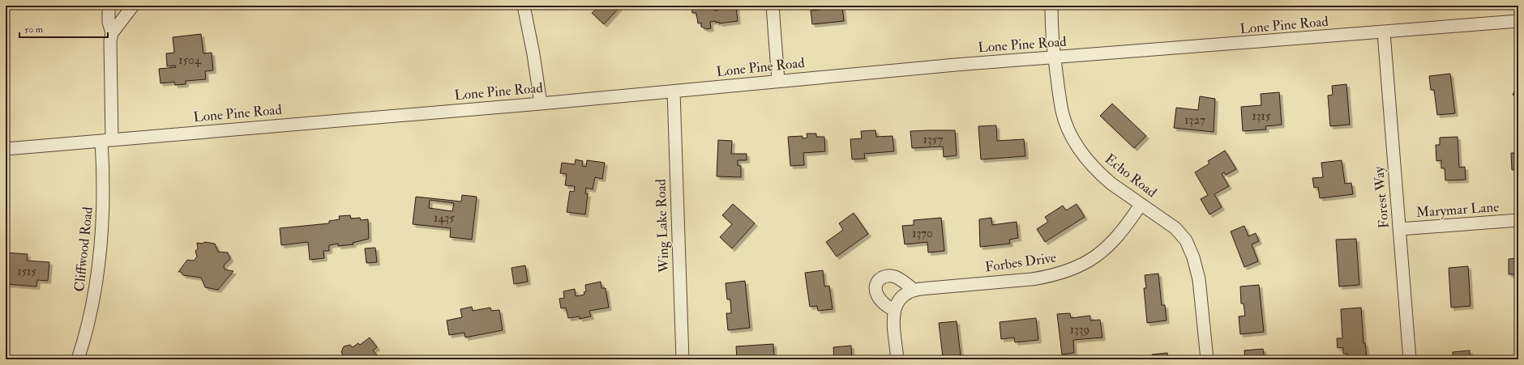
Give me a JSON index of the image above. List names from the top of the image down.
{
  "streets": {
    "street": [
      "Lone Pine Road",
      "Echo Road",
      "Forest Way",
      "Marymar Lane",
      "Wing Lake Road",
      "Cliffwood Road",
      "Forbes Drive"
    ]
  },
  "crossings": [
    ["Lone Pine Road", "Echo Road"],
    ["Lone Pine Road", "Forest Way"],
    ["Lone Pine Road", "Wing Lake Road"],
    ["Lone Pine Road", "Cliffwood Road"],
    ["Echo Road", "Forbes Drive"],
    ["Forest Way", "Marymar Lane"]
  ],
  "house_numbers": [
    "1504",
    "1315",
    "1327",
    "1357",
    "1435",
    "1370",
    "1515",
    "1339"
  ],
  "scale_bar": "50 m"
}
